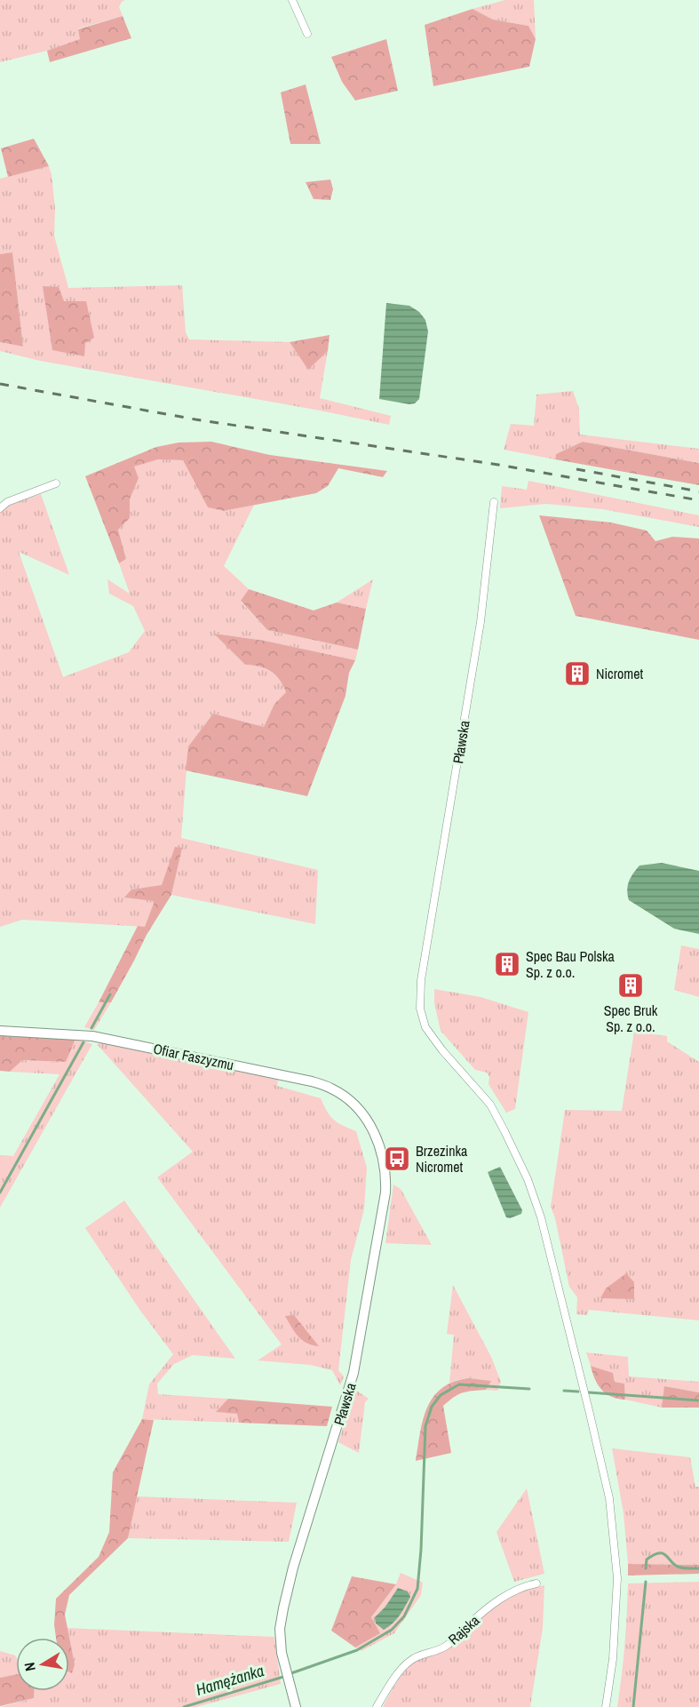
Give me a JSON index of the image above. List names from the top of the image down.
{
  "streets": {
    "street": ["Pławska", "Ofiar Faszyzmu", "Rajska"]
  },
  "crossings": [
    ["Pławska", "Ofiar Faszyzmu"]
  ],
  "water": ["Hamężanka"],
  "places": {
    "building": ["Nicromet", "Spec Bau Polska Sp. z o.o.", "Spec Bruk Sp. z o.o."],
    "bus stop": ["Brzezinka Nicromet"]
  },
  "north": "left"
}
